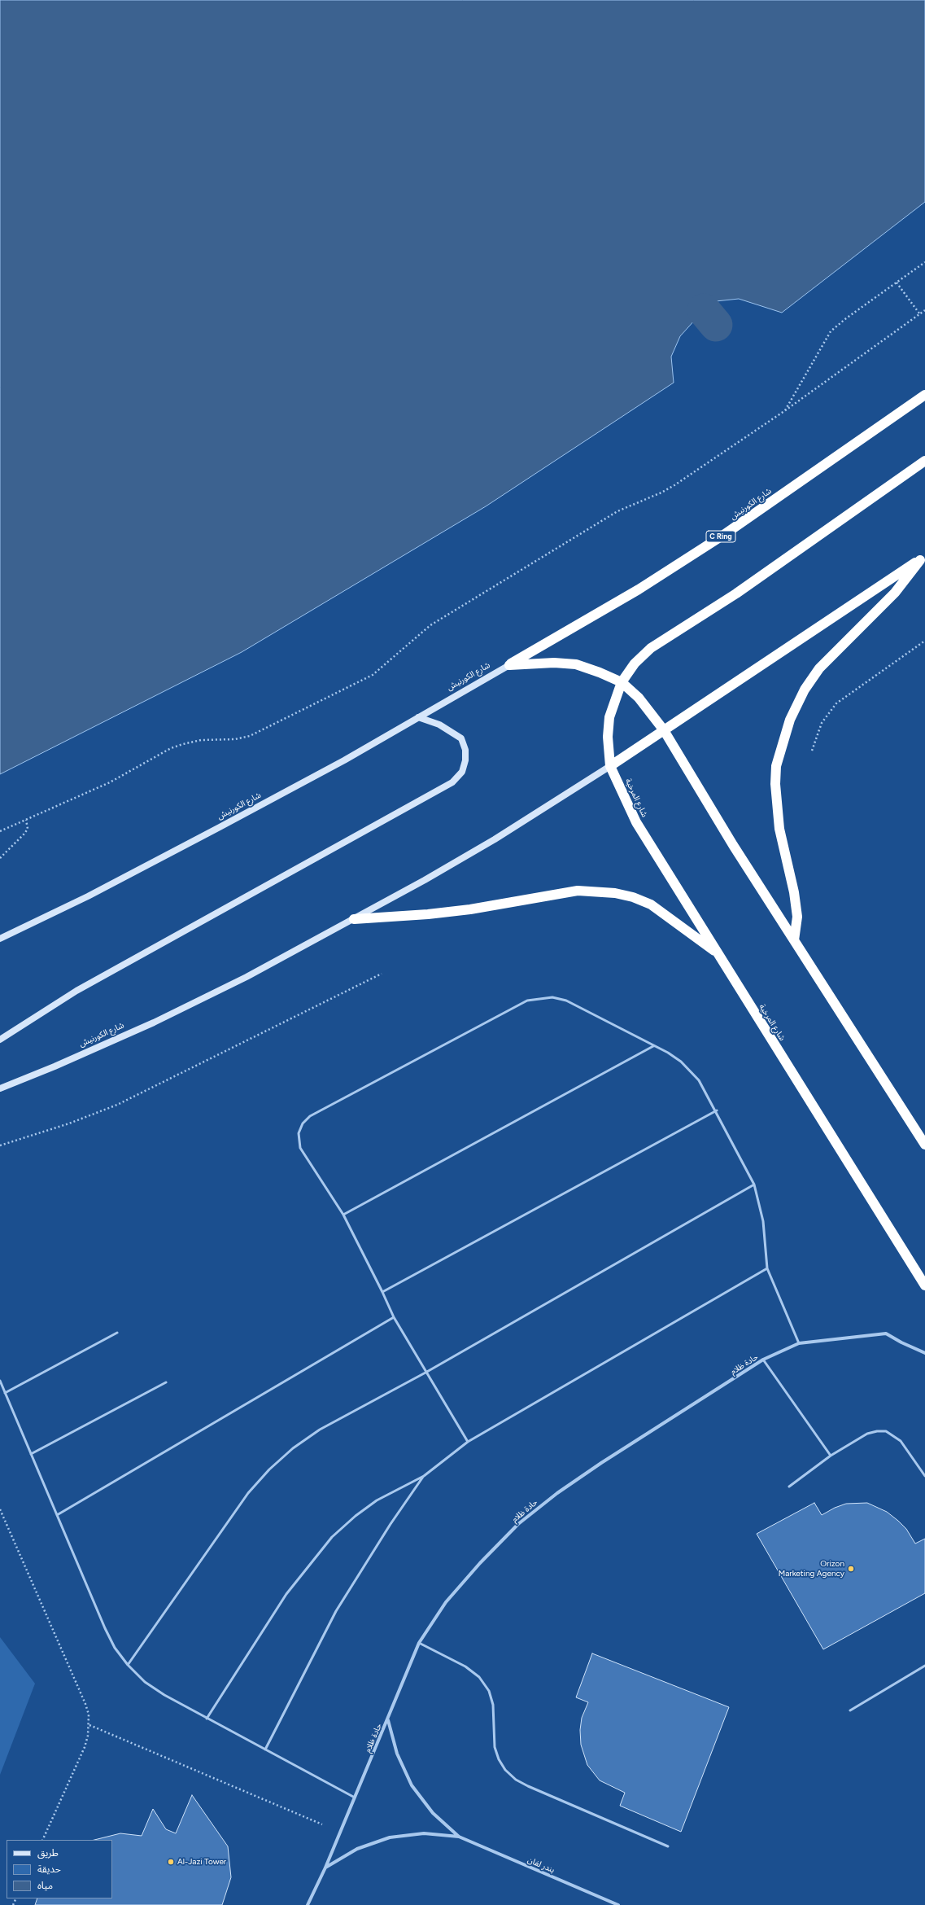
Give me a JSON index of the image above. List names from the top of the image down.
{
  "streets": {
    "highway": ["شارع الكورنيش", "C Ring", "شارع المرخية"],
    "street": ["حادة ظلام", "بندر لفان"]
  },
  "crossings": [
    ["شارع الكورنيش", "شارع المرخية"],
    ["حادة ظلام", "بندر لفان"]
  ],
  "places": ["Orizon Marketing Agency", "Al-Jazi Tower"],
  "legend": ["طريق", "حديقة", "مياه"]
}
